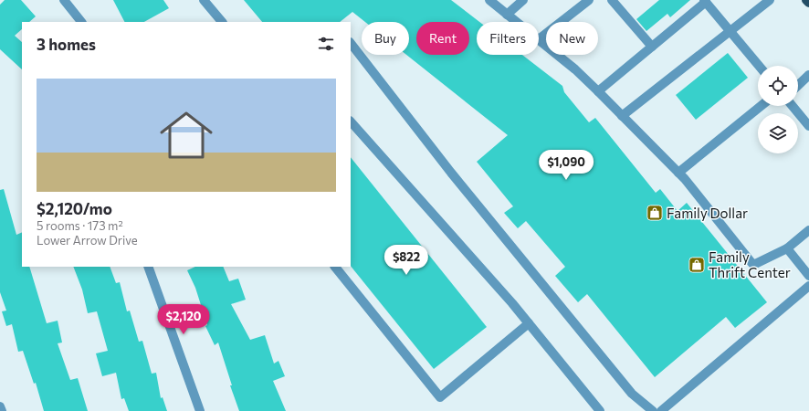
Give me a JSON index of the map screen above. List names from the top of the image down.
{
  "places": {
    "shop": ["Family Dollar", "Family Thrift Center"]
  },
  "page": {
    "chip": [
      "Buy",
      "Rent",
      "Filters",
      "New"
    ],
    "heading": "3 homes",
    "list": [
      {
        "name": "$2,120/mo",
        "note": "5 rooms · 173 m² · Lower Arrow Drive"
      }
    ],
    "price": ["$1,090", "$822", "$2,120"]
  }
}
